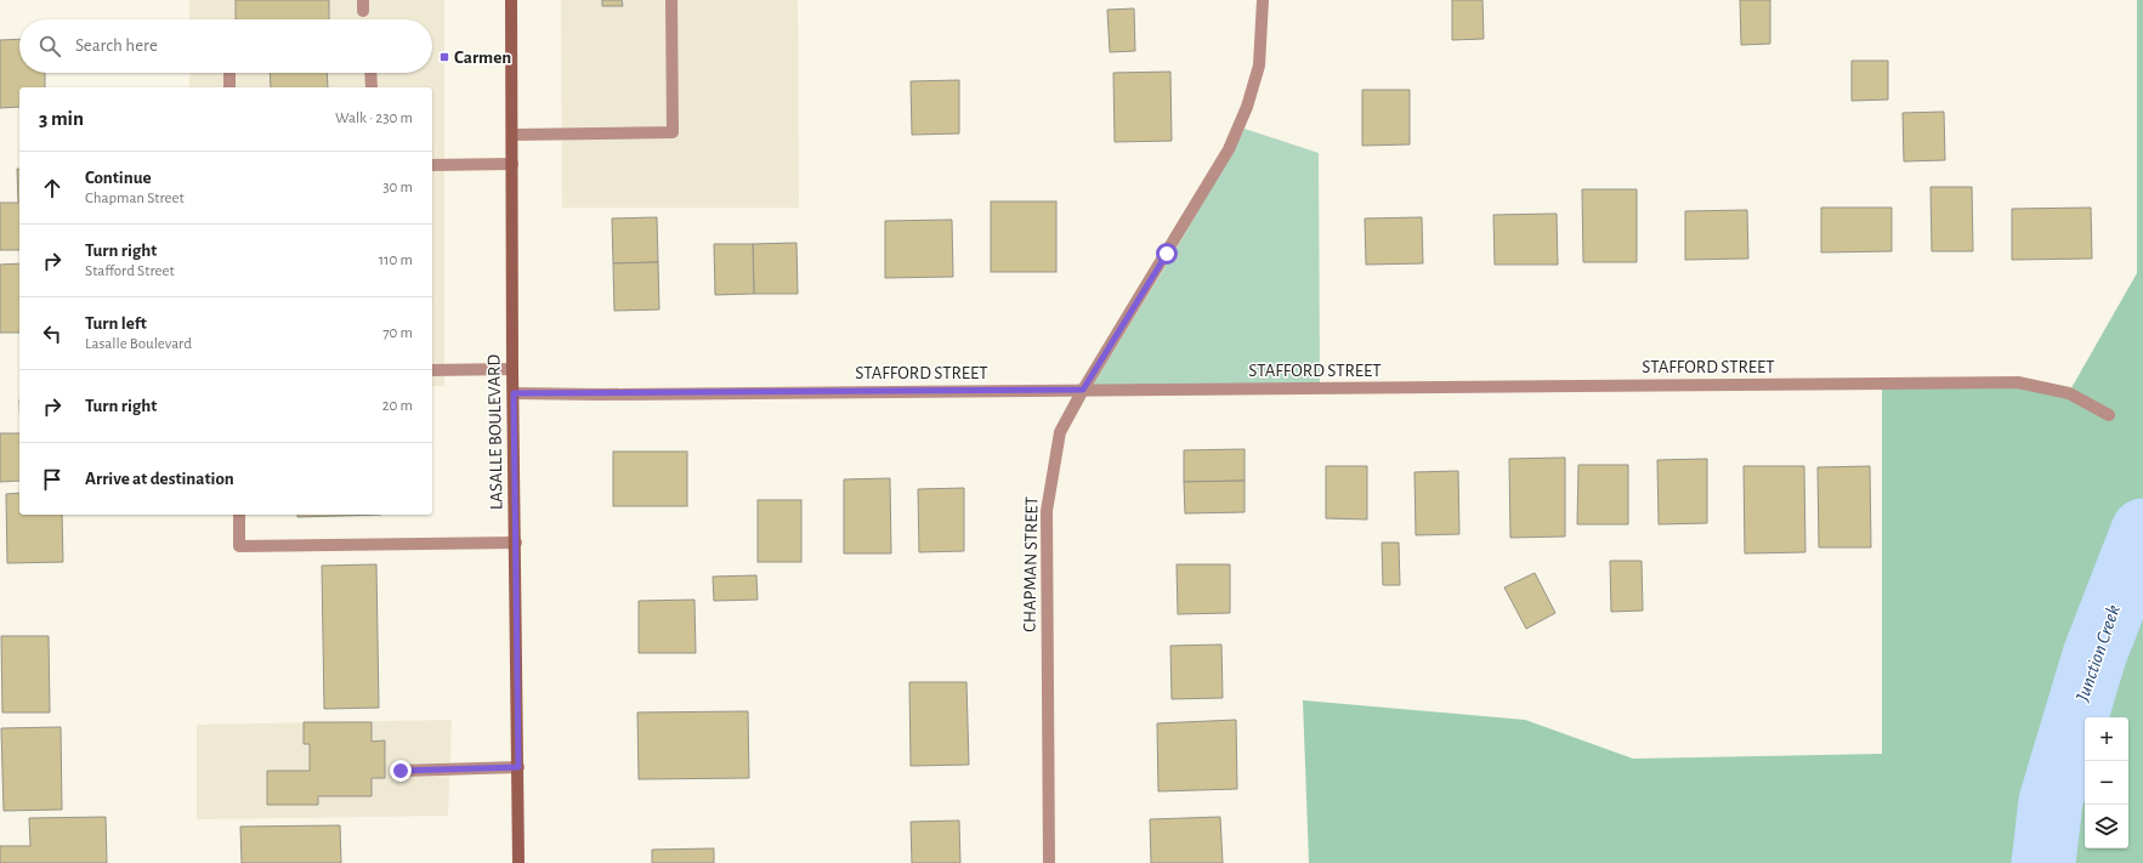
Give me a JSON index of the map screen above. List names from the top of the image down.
{
  "streets": {
    "main road": ["LASALLE BOULEVARD"],
    "street": ["STAFFORD STREET", "CHAPMAN STREET"]
  },
  "crossings": [
    ["STAFFORD STREET", "LASALLE BOULEVARD"],
    ["STAFFORD STREET", "CHAPMAN STREET"]
  ],
  "water": ["Junction Creek"],
  "places": {
    "transit": ["Carmen"]
  },
  "page": {
    "search": "Search here",
    "heading": ["3 min", "Walk · 230 m"],
    "list": [
      ["Continue", "Chapman Street", "30 m"],
      ["Turn right", "Stafford Street", "110 m"],
      ["Turn left", "Lasalle Boulevard", "70 m"],
      ["Turn right", "20 m"],
      "Arrive at destination"
    ],
    "map_buttons": ["+", "−"]
  }
}
